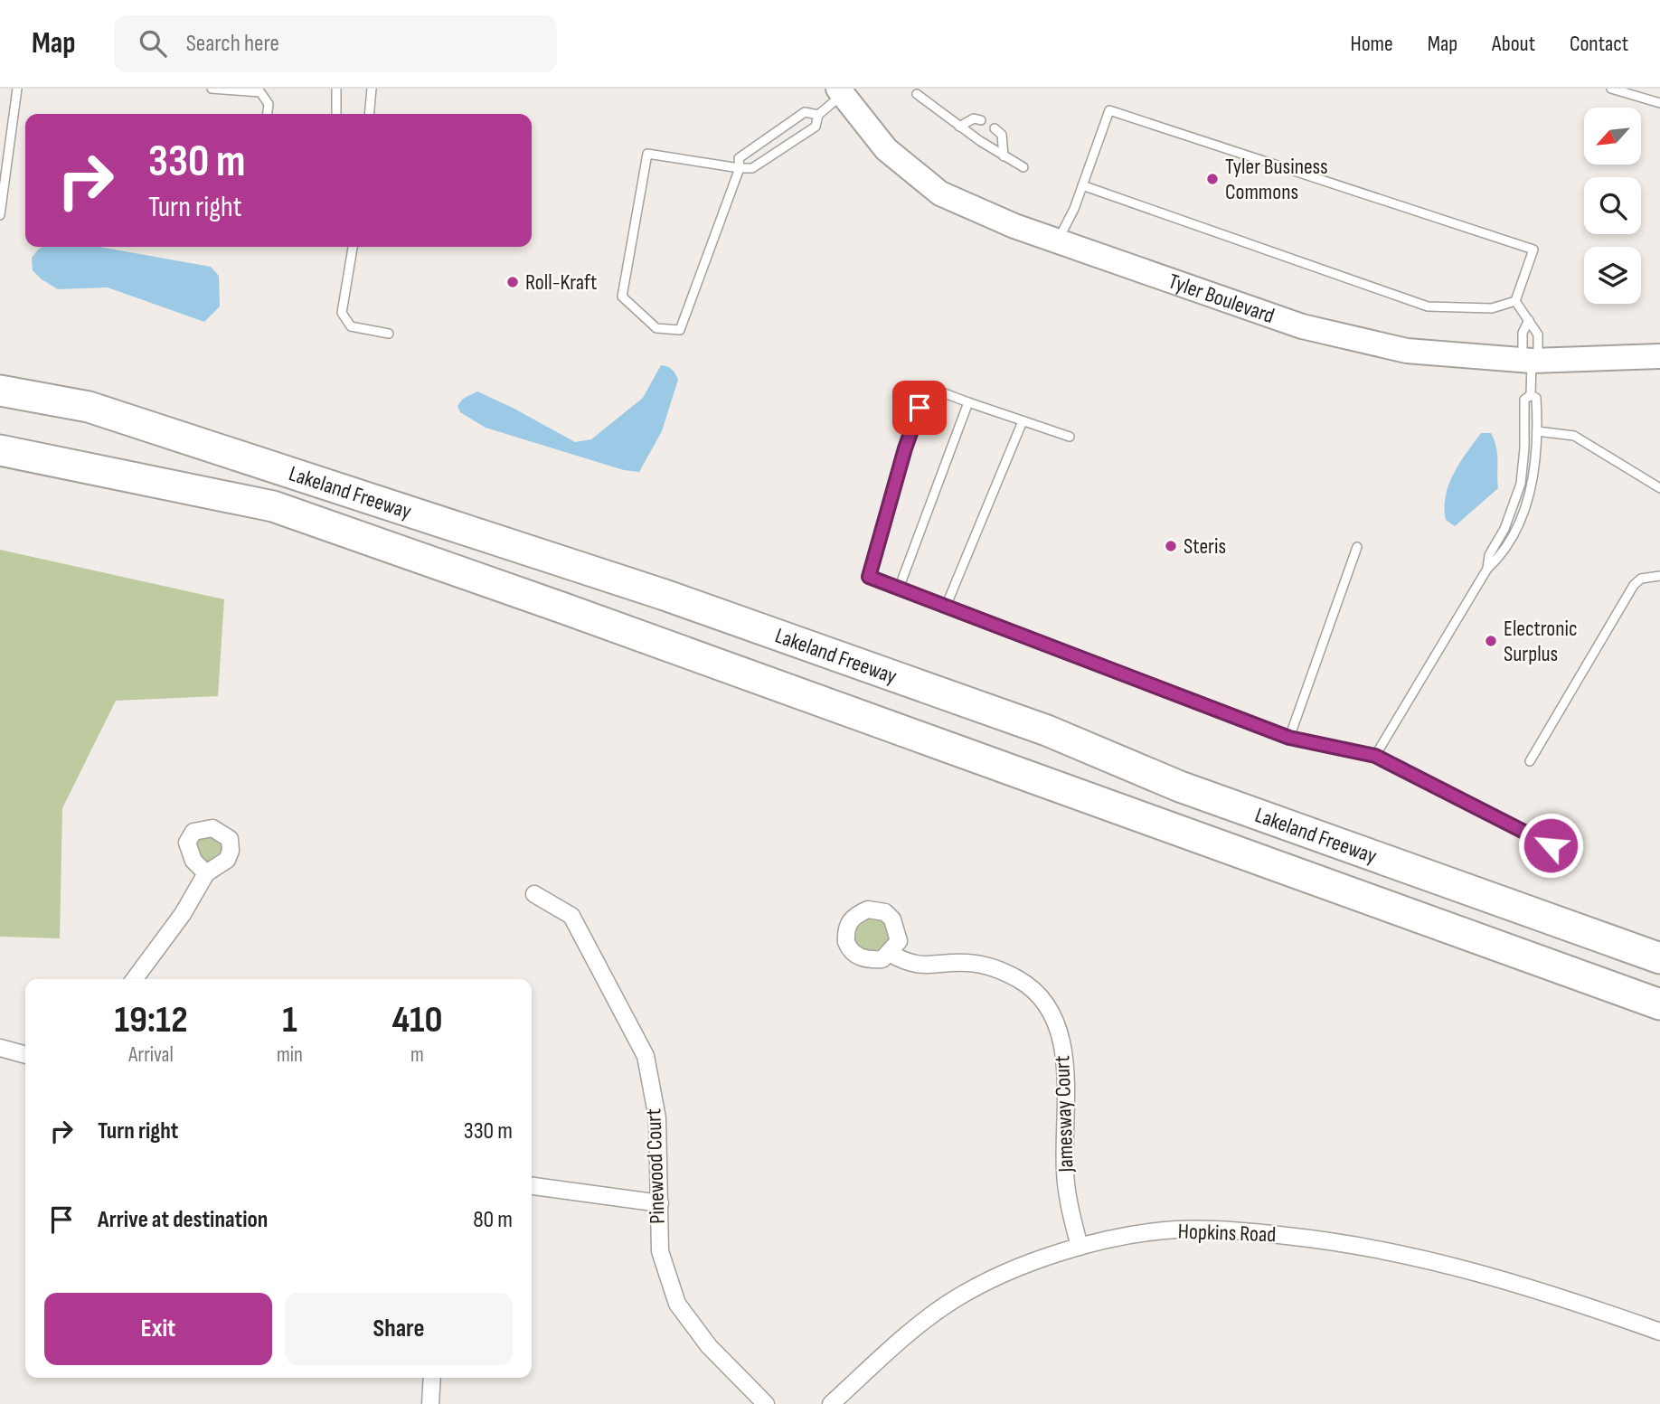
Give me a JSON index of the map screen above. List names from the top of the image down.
{
  "streets": {
    "highway": ["Lakeland Freeway"],
    "street": [
      "Tyler Boulevard",
      "Jamesway Court",
      "Pinewood Court",
      "Hopkins Road"
    ]
  },
  "crossings": [
    ["Jamesway Court", "Hopkins Road"]
  ],
  "places": [
    "Tyler Business Commons",
    "Roll-Kraft",
    "Steris",
    "Electronic Surplus"
  ],
  "north": "bottom left",
  "page": {
    "header": "Map",
    "search": "Search here",
    "nav": [
      "Home",
      "Map",
      "About",
      "Contact"
    ],
    "turn": ["330 m", "Turn right"],
    "eta": [
      "19:12",
      "Arrival",
      "1",
      "min",
      "410",
      "m"
    ],
    "list": [
      {
        "name": "Turn right",
        "value": "330 m"
      },
      {
        "name": "Arrive at destination",
        "value": "80 m"
      }
    ],
    "buttons": ["Exit", "Share"]
  }
}
